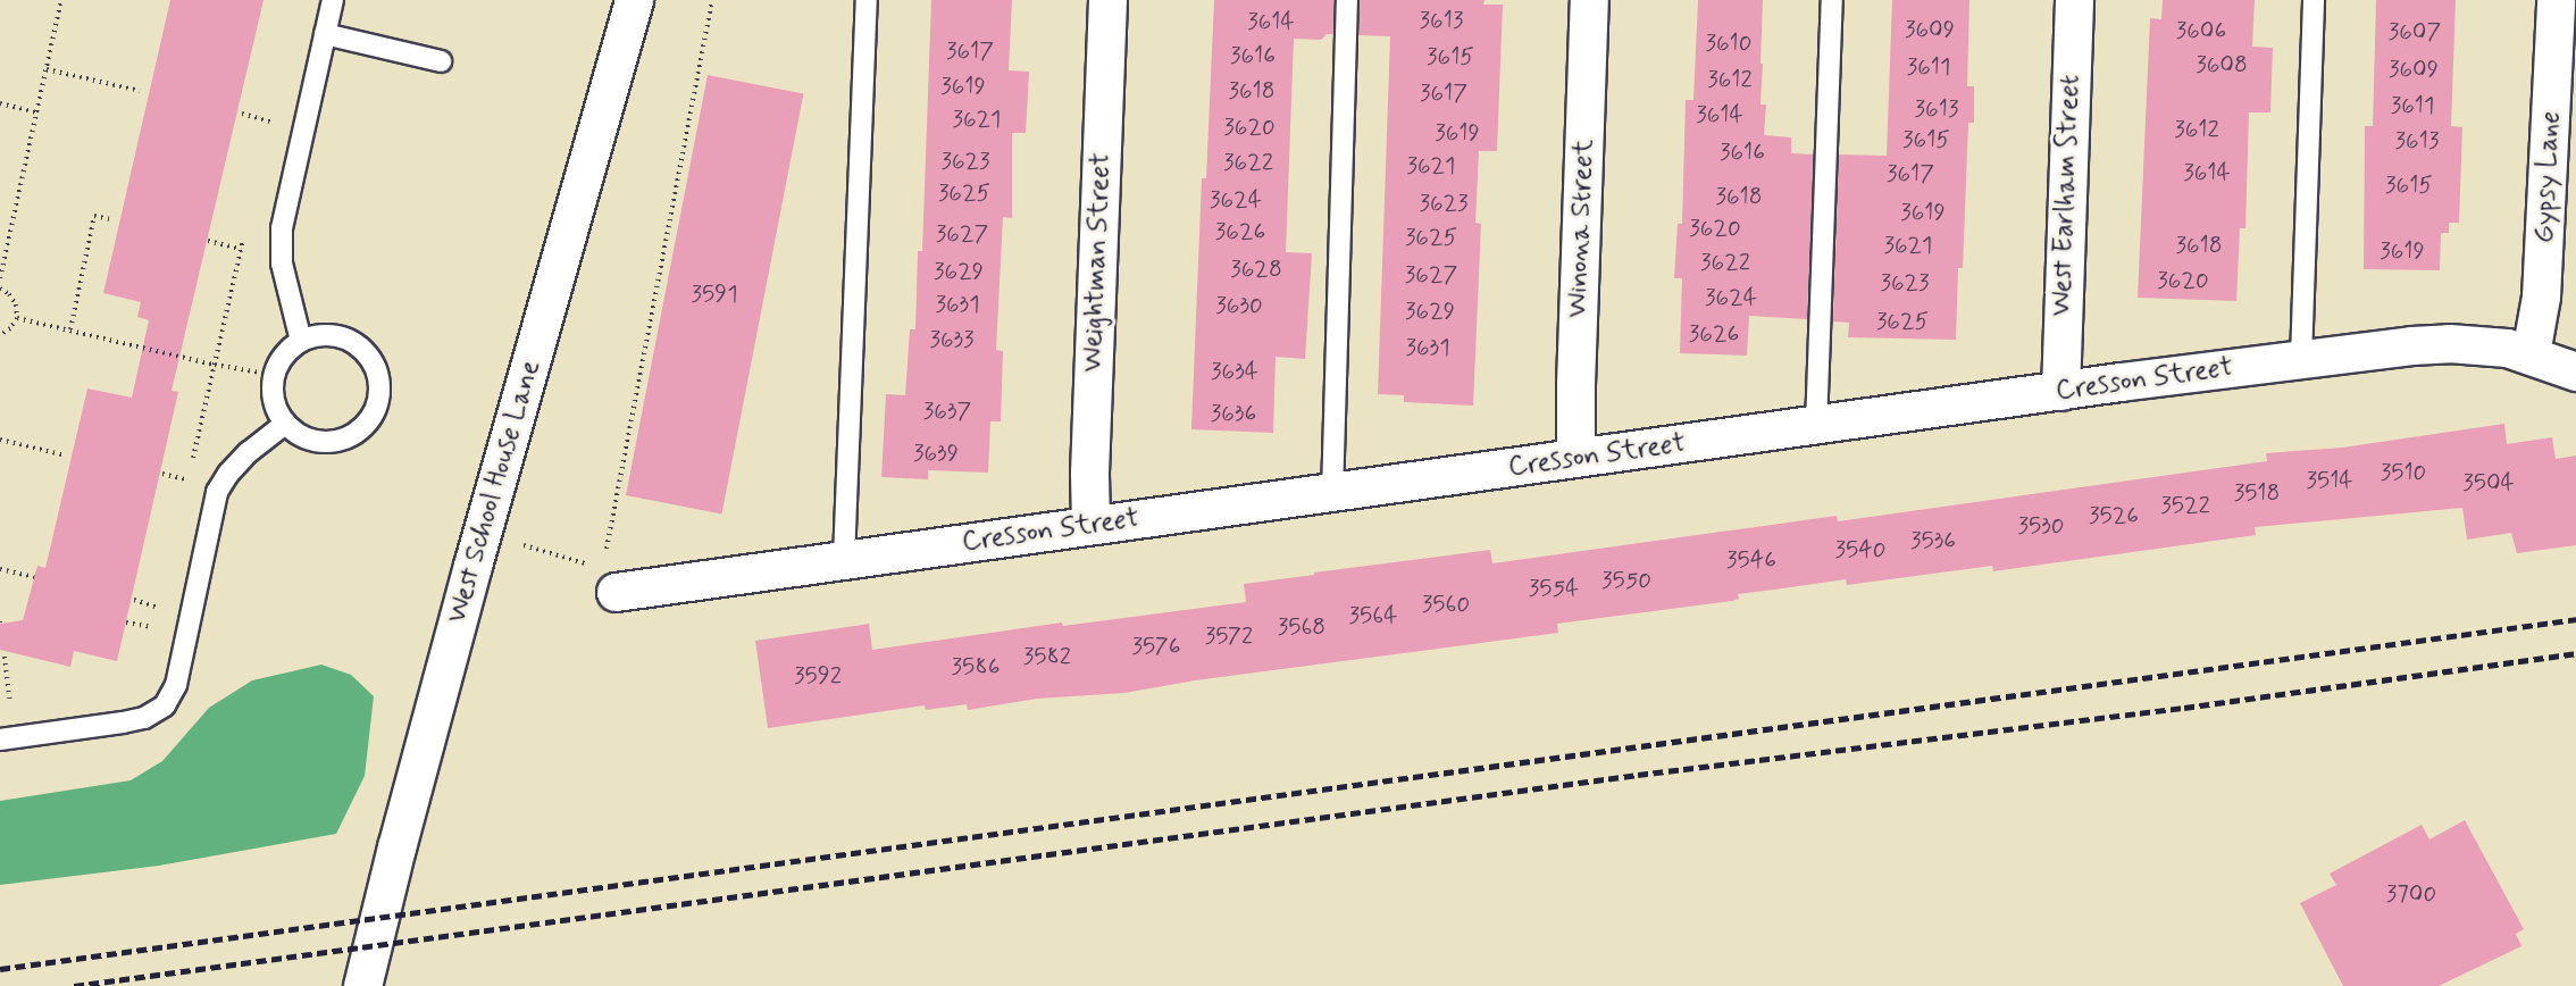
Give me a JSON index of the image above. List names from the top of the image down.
{
  "streets": {
    "street": [
      "Gypsy Lane",
      "West Earlham Street",
      "Winona Street",
      "Weightman Street",
      "Cresson Street",
      "West School House Lane"
    ]
  },
  "crossings": [
    ["Gypsy Lane", "Cresson Street"],
    ["West Earlham Street", "Cresson Street"],
    ["Winona Street", "Cresson Street"],
    ["Weightman Street", "Cresson Street"]
  ],
  "house_numbers": [
    "3613",
    "3614",
    "3609",
    "3606",
    "3607",
    "3610",
    "3617",
    "3616",
    "3615",
    "3608",
    "3611",
    "3609",
    "3612",
    "3619",
    "3618",
    "3617",
    "3611",
    "3613",
    "3614",
    "3621",
    "3620",
    "3612",
    "3619",
    "3615",
    "3613",
    "3616",
    "3623",
    "3622",
    "3621",
    "3614",
    "3617",
    "3615",
    "3625",
    "3618",
    "3624",
    "3623",
    "3619",
    "3620",
    "3626",
    "3627",
    "3625",
    "3621",
    "3618",
    "3619",
    "3622",
    "3628",
    "3629",
    "3627",
    "3620",
    "3623",
    "3591",
    "3624",
    "3631",
    "3630",
    "3629",
    "3625",
    "3626",
    "3633",
    "3631",
    "3634",
    "3637",
    "3636",
    "3639",
    "3510",
    "3514",
    "3504",
    "3518",
    "3522",
    "3526",
    "3530",
    "3536",
    "3540",
    "3546",
    "3550",
    "3554",
    "3560",
    "3564",
    "3568",
    "3572",
    "3576",
    "3582",
    "3586",
    "3592",
    "3700"
  ]
}
